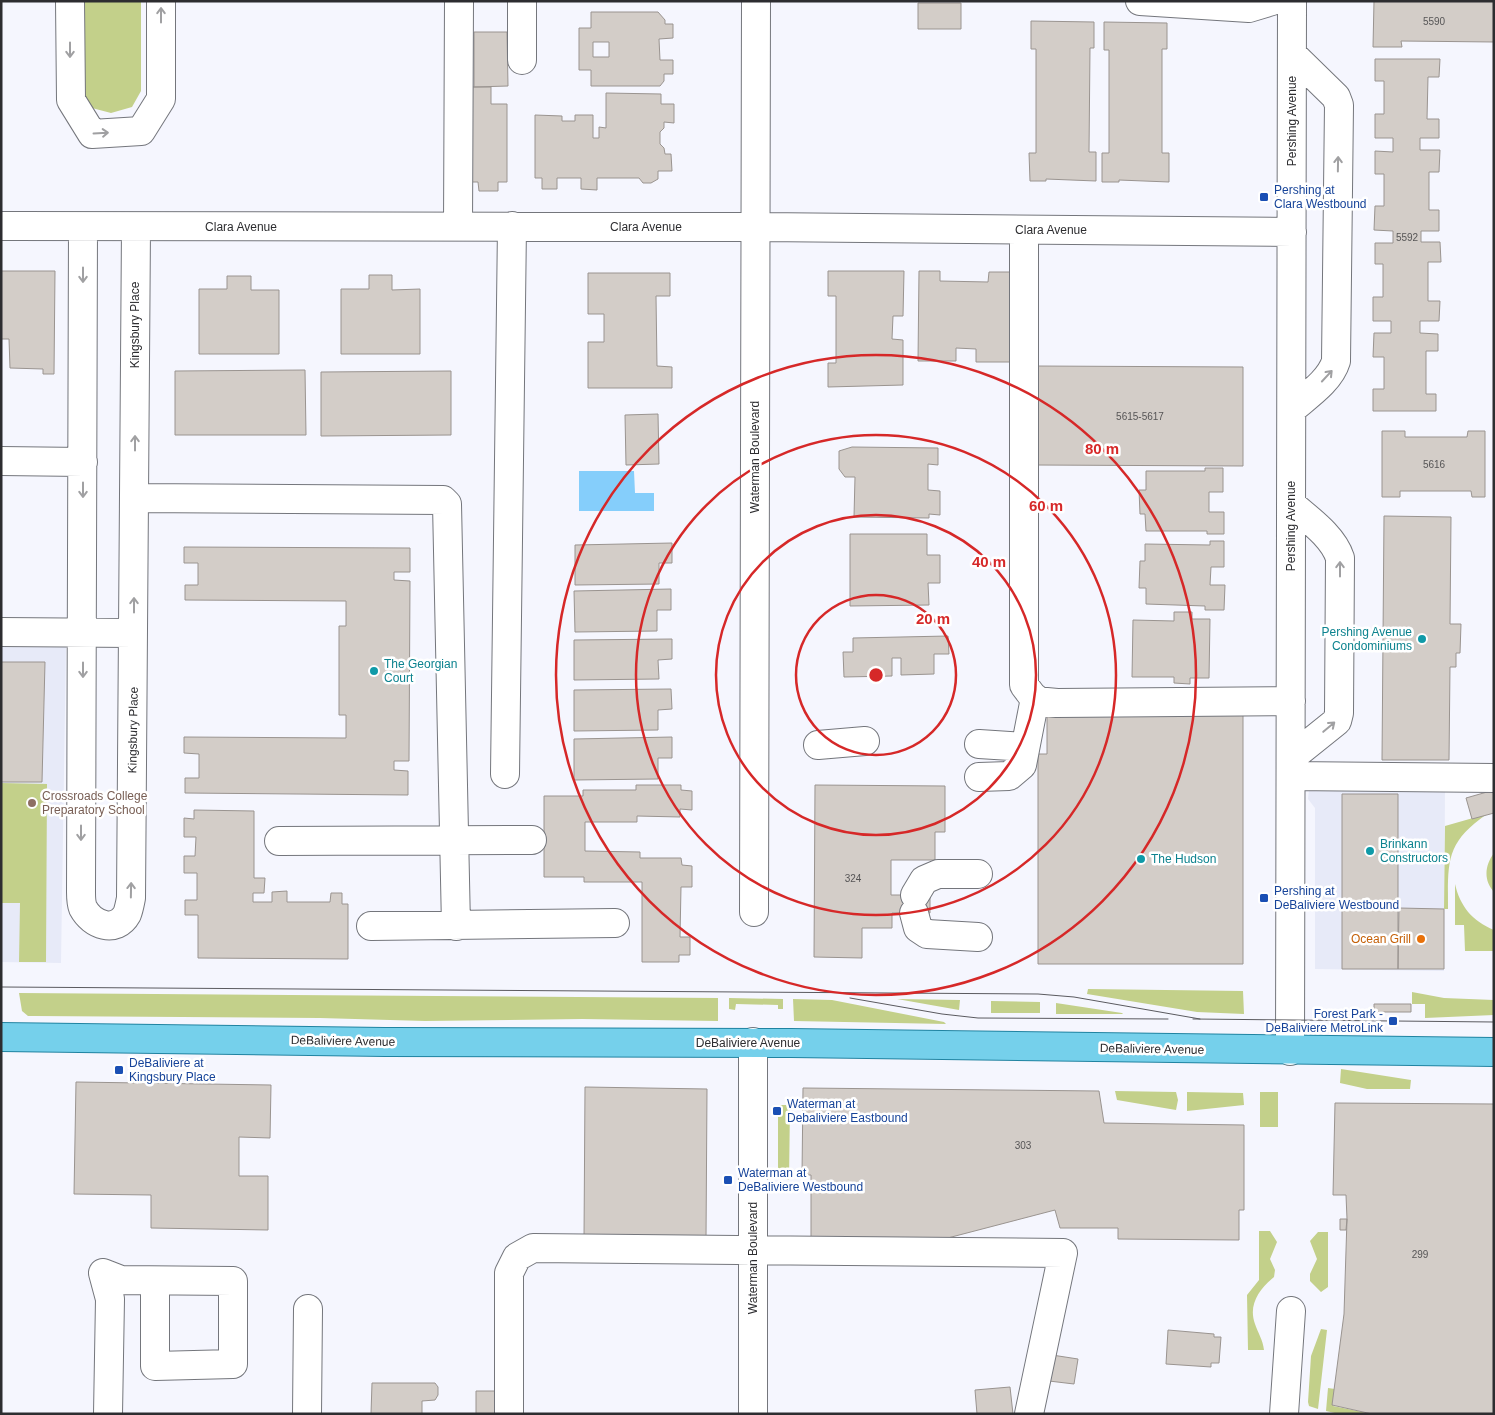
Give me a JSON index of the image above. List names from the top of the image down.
{
  "streets": {
    "main road": ["DeBaliviere Avenue"],
    "street": [
      "Pershing Avenue",
      "Clara Avenue",
      "Kingsbury Place",
      "Waterman Boulevard"
    ]
  },
  "crossings": [
    ["Pershing Avenue", "Clara Avenue"],
    ["Pershing Avenue", "DeBaliviere Avenue"],
    ["Clara Avenue", "Kingsbury Place"],
    ["Clara Avenue", "Waterman Boulevard"],
    ["Waterman Boulevard", "DeBaliviere Avenue"]
  ],
  "places": {
    "transit": [
      "Pershing at Clara Westbound",
      "Pershing at DeBaliviere Westbound",
      "Forest Park - DeBaliviere MetroLink",
      "DeBaliviere at Kingsbury Place",
      "Waterman at Debaliviere Eastbound",
      "Waterman at DeBaliviere Westbound"
    ],
    "other": [
      "Pershing Avenue Condominiums",
      "The Georgian Court",
      "Crossroads College Preparatory School",
      "Brinkann Constructors",
      "The Hudson",
      "Ocean Grill"
    ]
  },
  "house_numbers": [
    "5590",
    "5592",
    "5615-5617",
    "5616",
    "324",
    "303",
    "299"
  ],
  "rings": [
    "80 m",
    "60 m",
    "40 m",
    "20 m"
  ]
}
